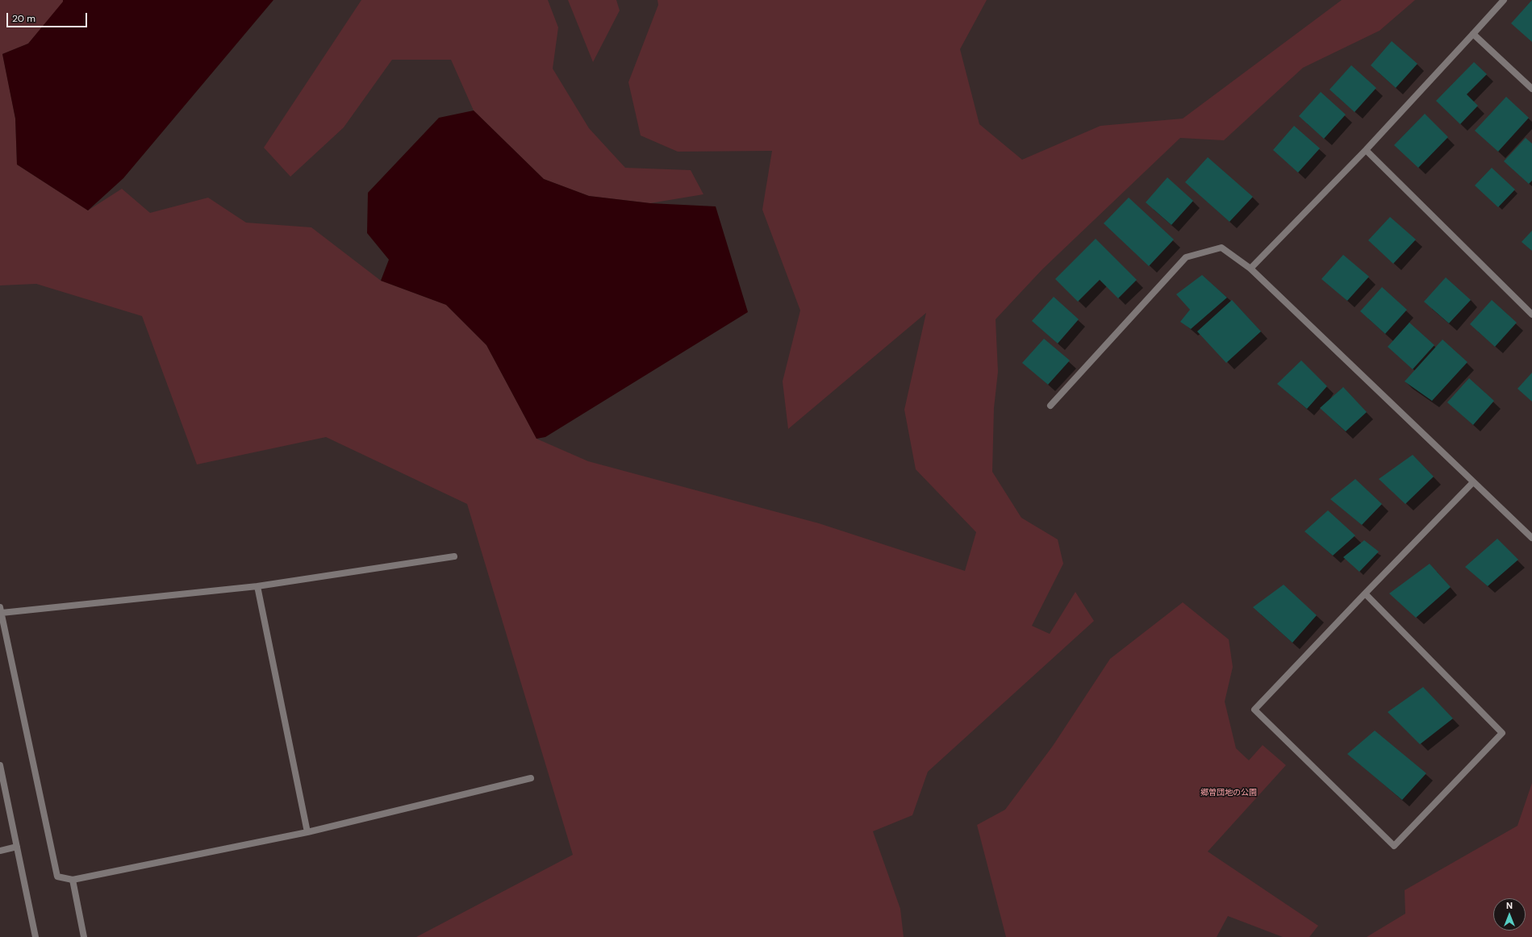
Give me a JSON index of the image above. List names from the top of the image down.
{
  "parks": ["郷曽団地の公園"],
  "scale_bar": "20 m",
  "north": "top"
}
